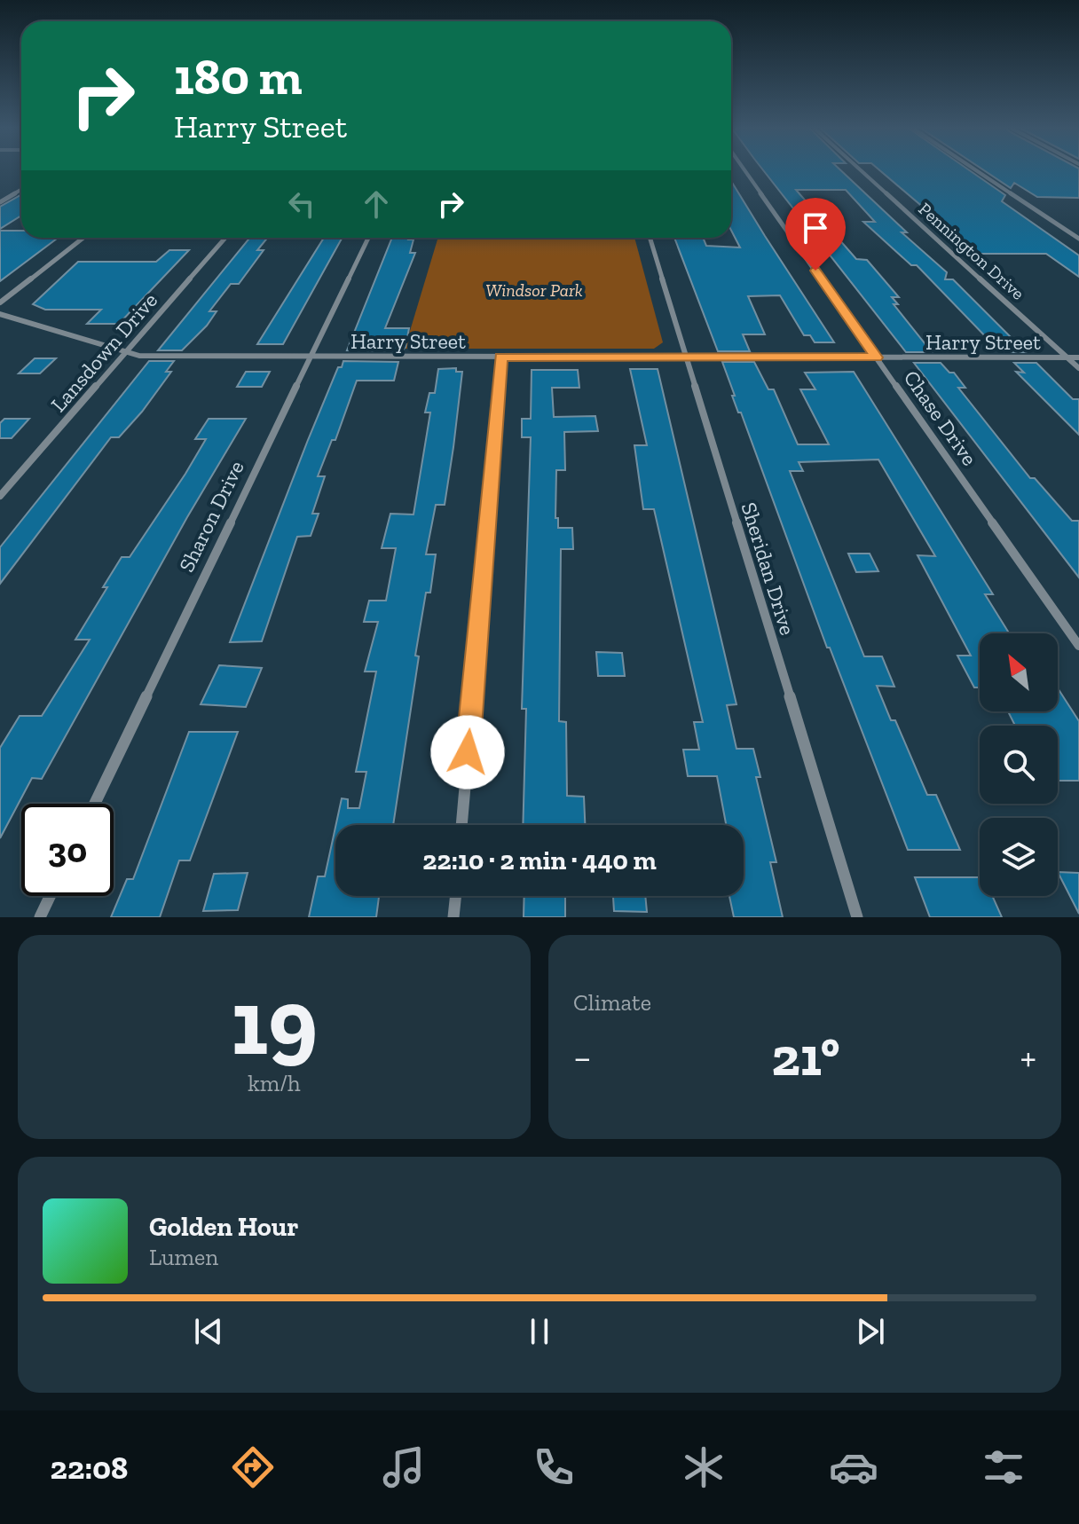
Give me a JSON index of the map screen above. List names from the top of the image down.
{
  "streets": {
    "street": [
      "Pennington Drive",
      "Harry Street",
      "Lansdown Drive",
      "Chase Drive",
      "Sharon Drive",
      "Sheridan Drive"
    ]
  },
  "crossings": [
    ["Pennington Drive", "Harry Street"],
    ["Harry Street", "Lansdown Drive"],
    ["Harry Street", "Chase Drive"],
    ["Harry Street", "Sharon Drive"],
    ["Harry Street", "Sheridan Drive"]
  ],
  "parks": ["Windsor Park"],
  "north": "top left",
  "page": {
    "turn": ["180 m", "Harry Street"],
    "limit": "30",
    "trip": "22:10 · 2 min · 440 m",
    "tile": [
      ["19", "km/h"],
      "Climate"
    ],
    "heat": ["−", "21°", "+"],
    "song": ["Golden Hour", "Lumen"],
    "tabs": "22:08"
  }
}
